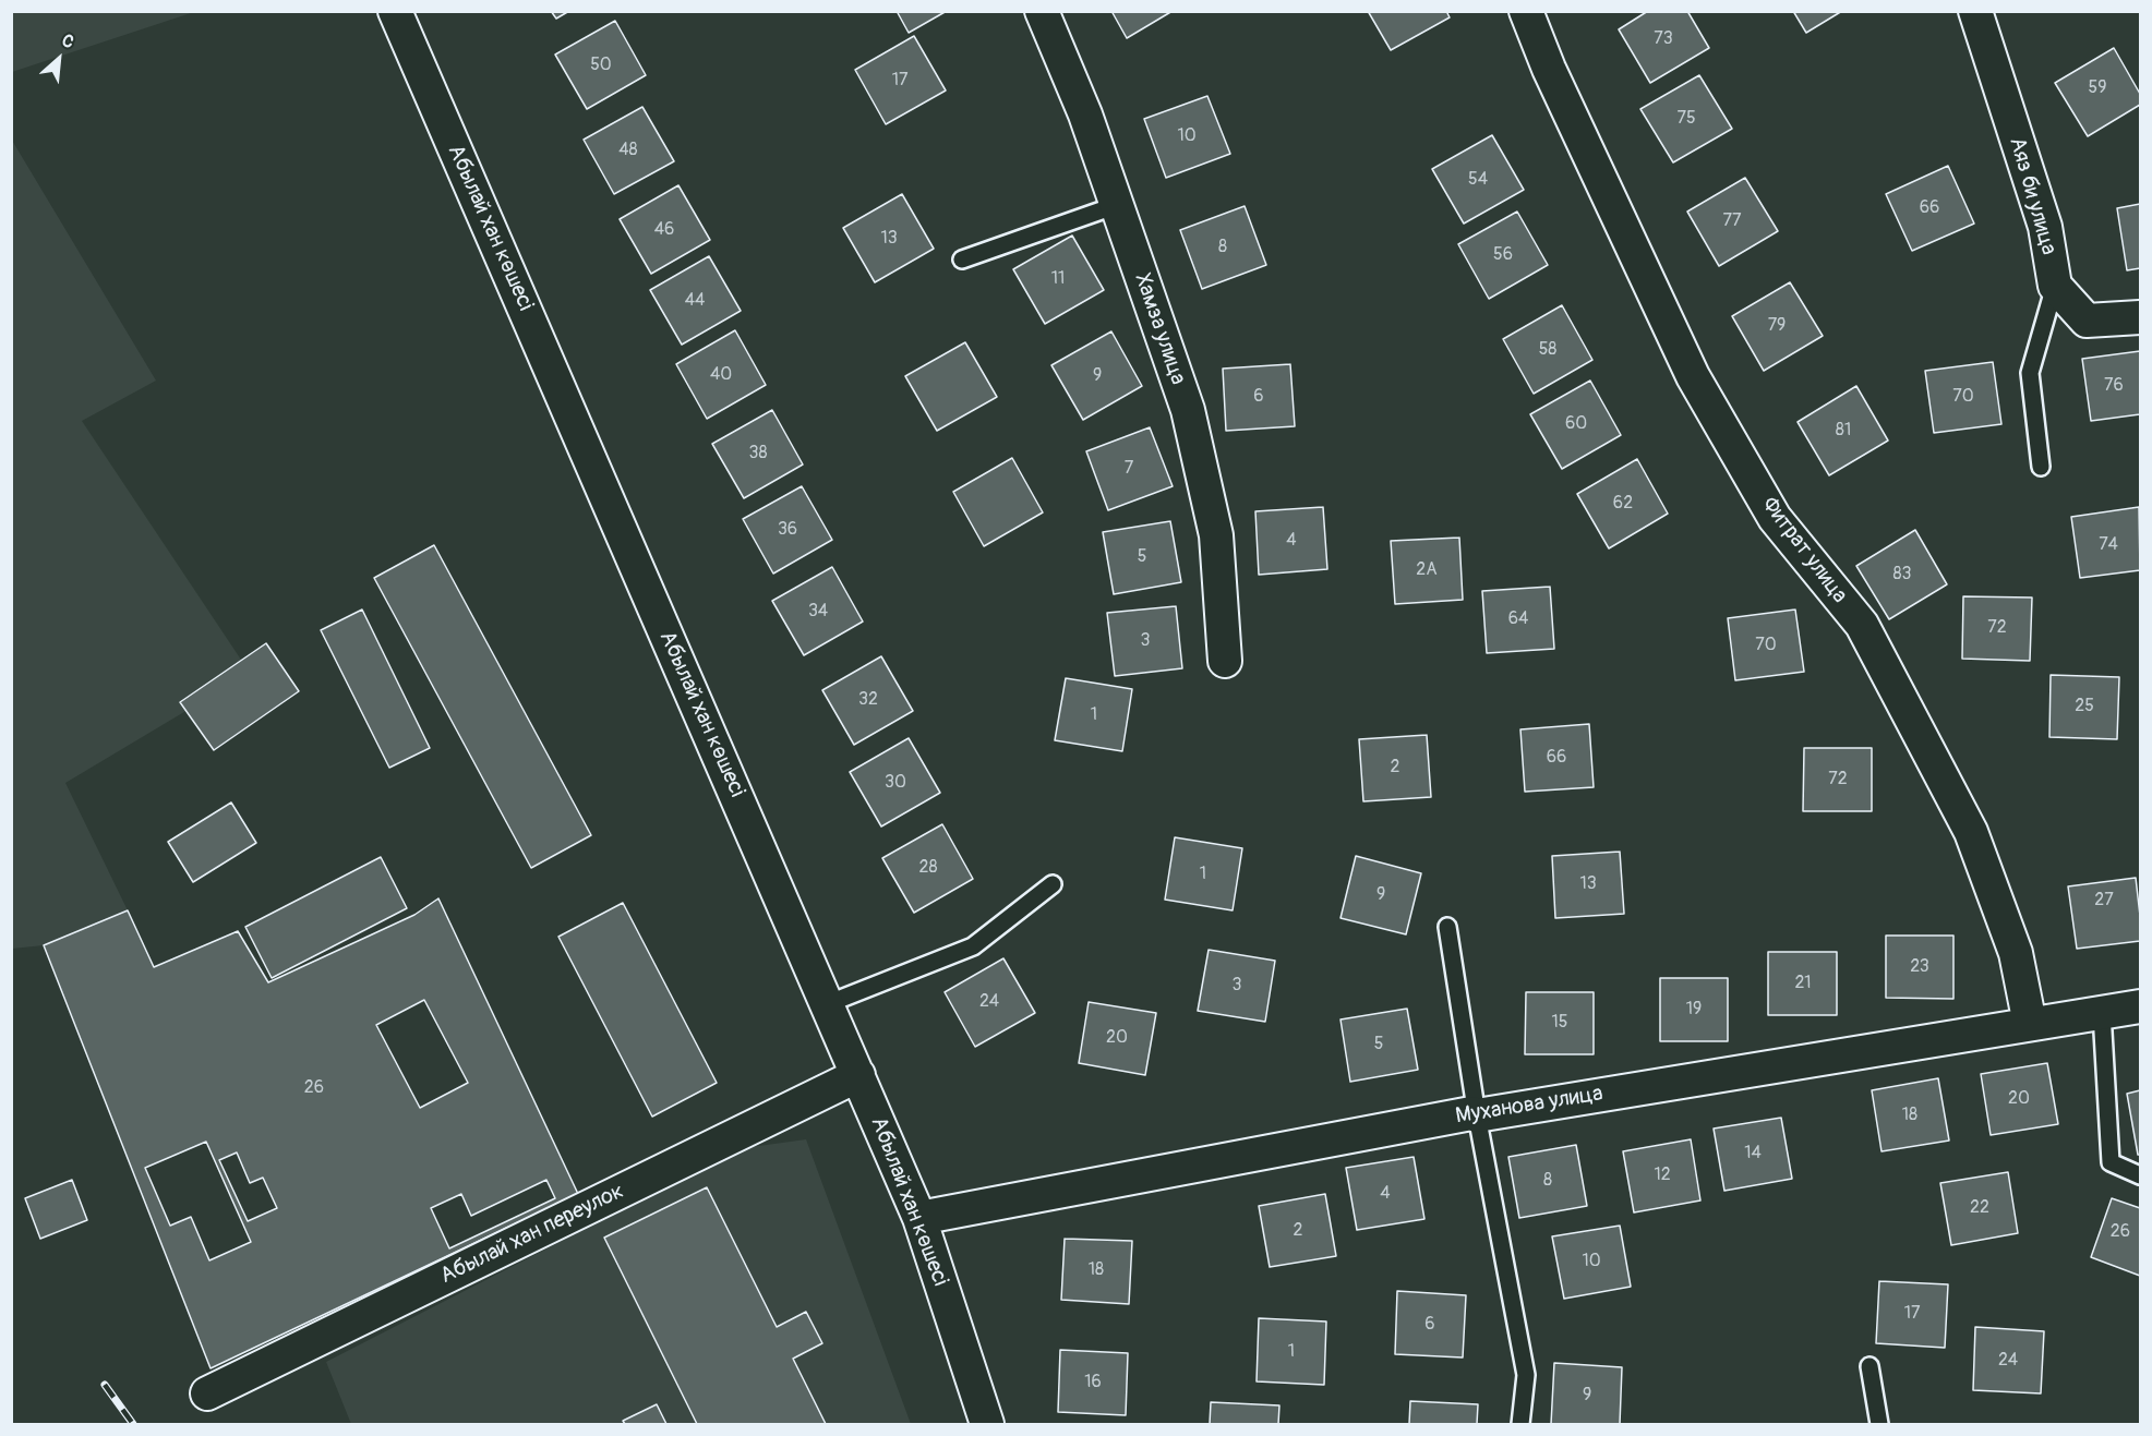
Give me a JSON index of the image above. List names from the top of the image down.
{
  "streets": {
    "street": [
      "Аяз би улица",
      "Абылай хан көшесі",
      "Хамза улица",
      "Фитрат улица",
      "Муханова улица",
      "Абылай хан переулок"
    ]
  },
  "crossings": [
    ["Абылай хан көшесі", "Муханова улица"],
    ["Абылай хан көшесі", "Абылай хан переулок"],
    ["Фитрат улица", "Муханова улица"]
  ],
  "house_numbers": [
    "73",
    "50",
    "17",
    "59",
    "75",
    "10",
    "48",
    "54",
    "66",
    "77",
    "46",
    "13",
    "8",
    "56",
    "11",
    "44",
    "79",
    "58",
    "40",
    "9",
    "76",
    "6",
    "70",
    "60",
    "81",
    "38",
    "7",
    "62",
    "36",
    "4",
    "74",
    "5",
    "2А",
    "83",
    "34",
    "64",
    "72",
    "3",
    "70",
    "32",
    "25",
    "1",
    "66",
    "2",
    "72",
    "30",
    "28",
    "1",
    "13",
    "9",
    "27",
    "23",
    "21",
    "3",
    "24",
    "19",
    "15",
    "20",
    "5",
    "26",
    "20",
    "18",
    "14",
    "12",
    "8",
    "4",
    "22",
    "2",
    "26",
    "10",
    "18",
    "17",
    "6",
    "1",
    "24",
    "16",
    "9"
  ],
  "north": "top right"
}
